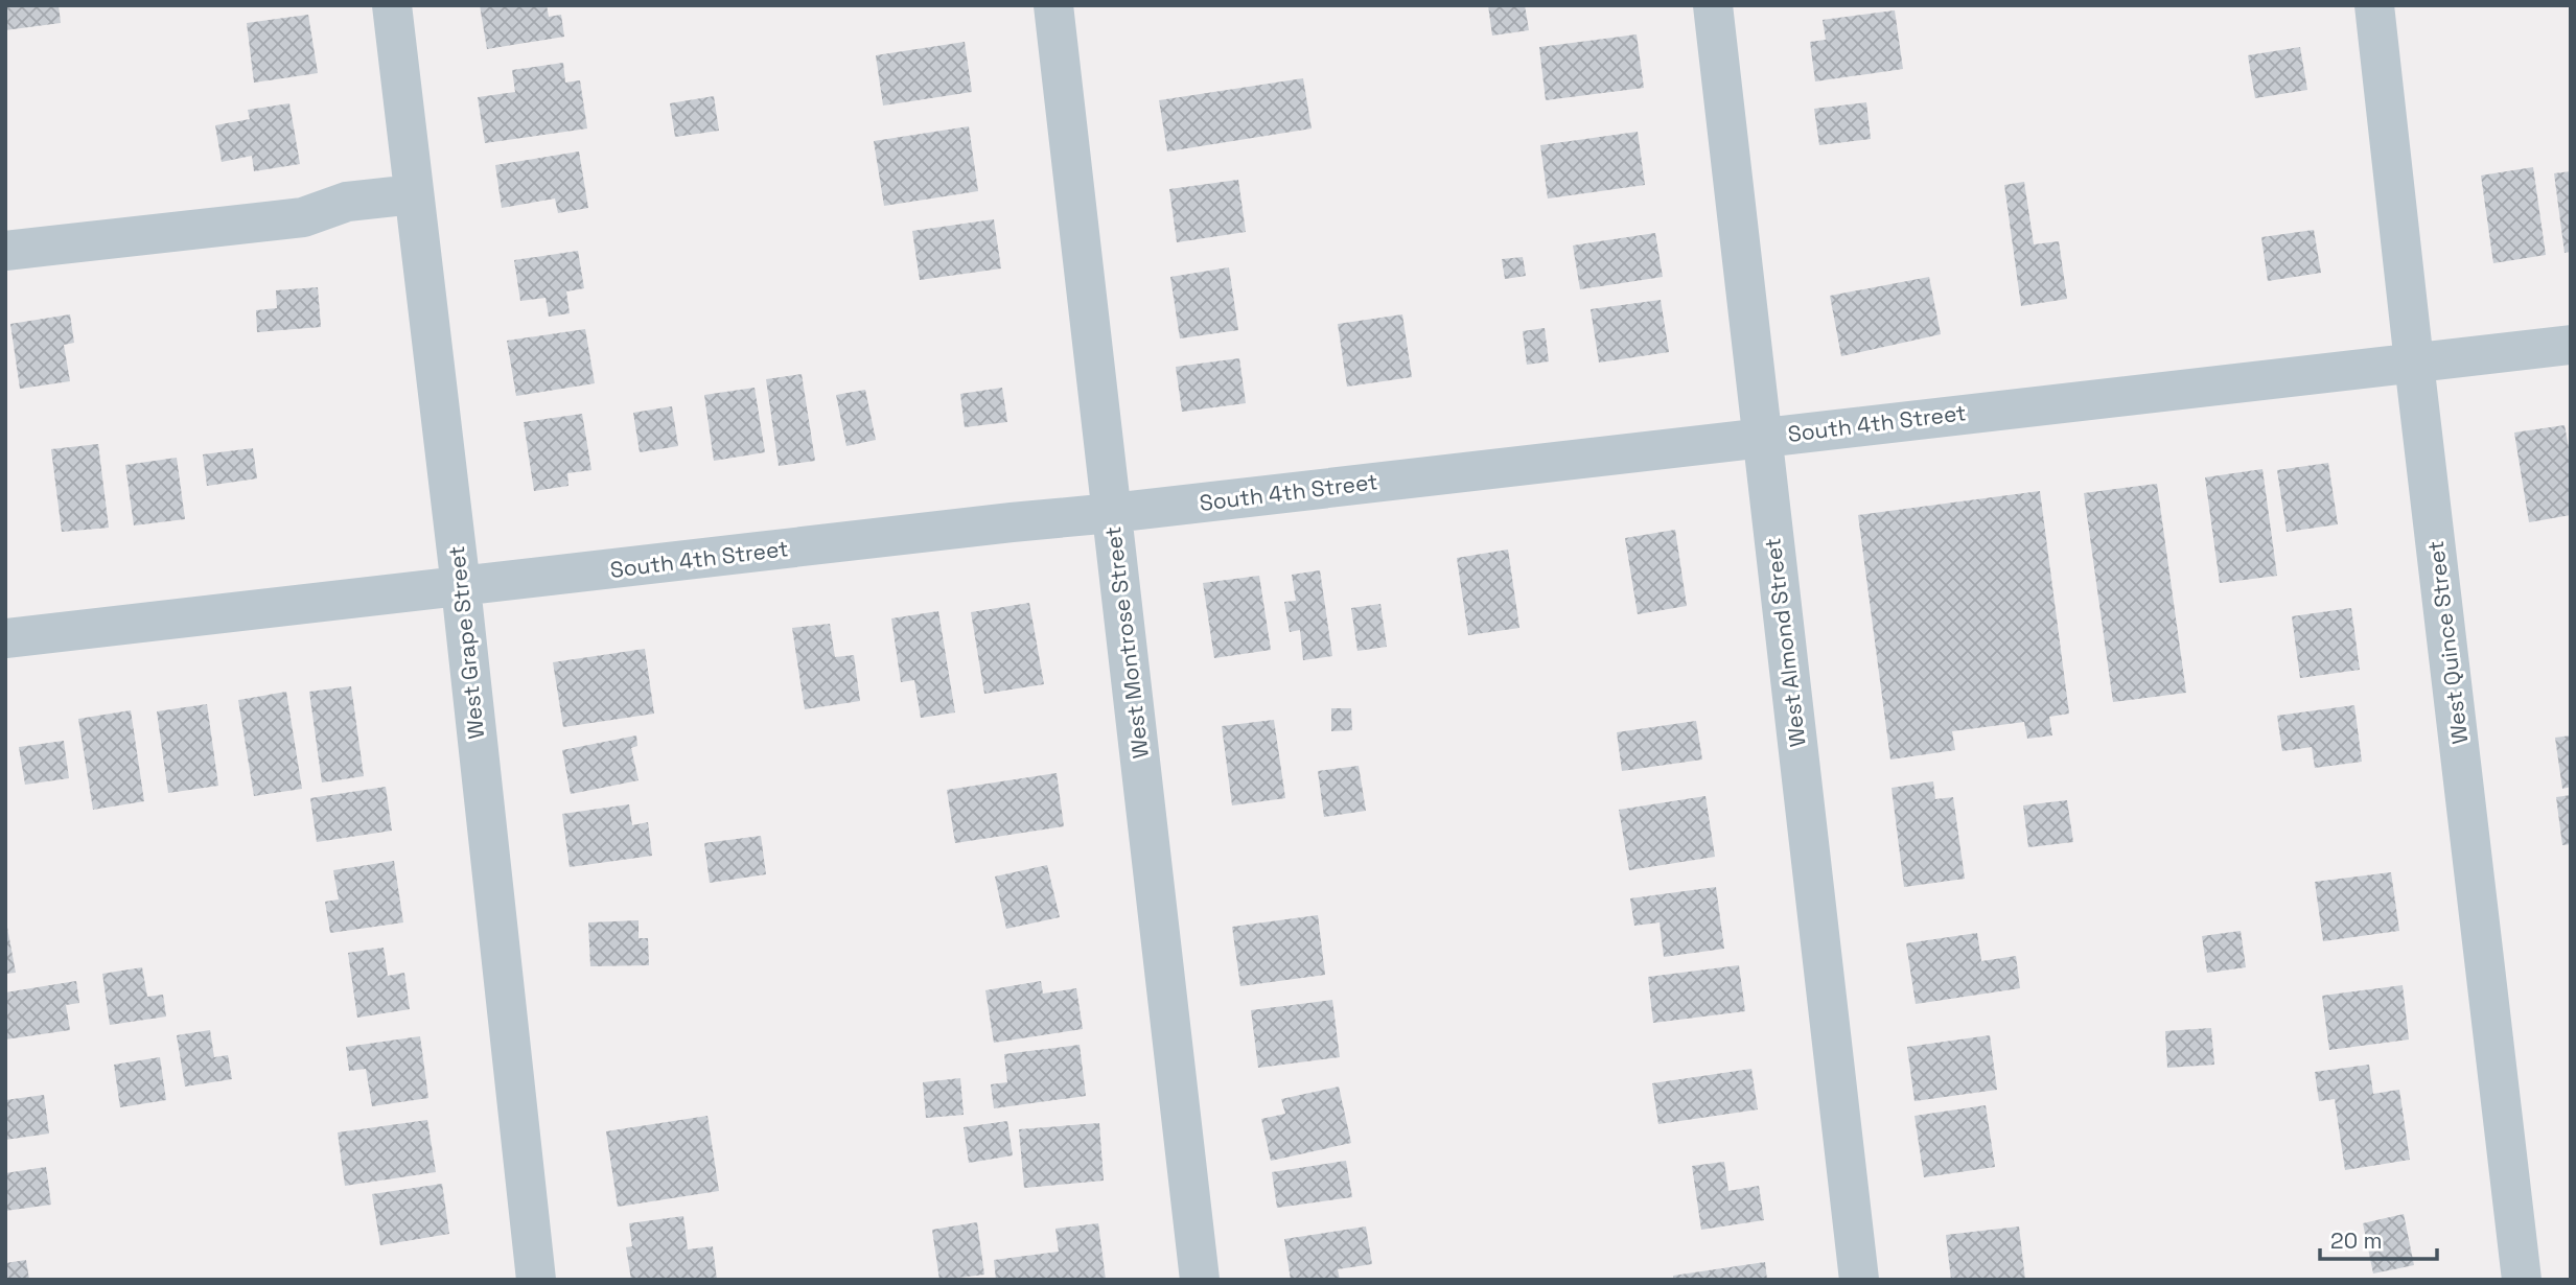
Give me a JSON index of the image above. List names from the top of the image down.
{
  "streets": {
    "street": [
      "South 4th Street",
      "West Grape Street",
      "West Montrose Street",
      "West Almond Street",
      "West Quince Street"
    ]
  },
  "crossings": [
    ["South 4th Street", "West Grape Street"],
    ["South 4th Street", "West Montrose Street"],
    ["South 4th Street", "West Almond Street"],
    ["South 4th Street", "West Quince Street"]
  ],
  "scale_bar": "20 m"
}
